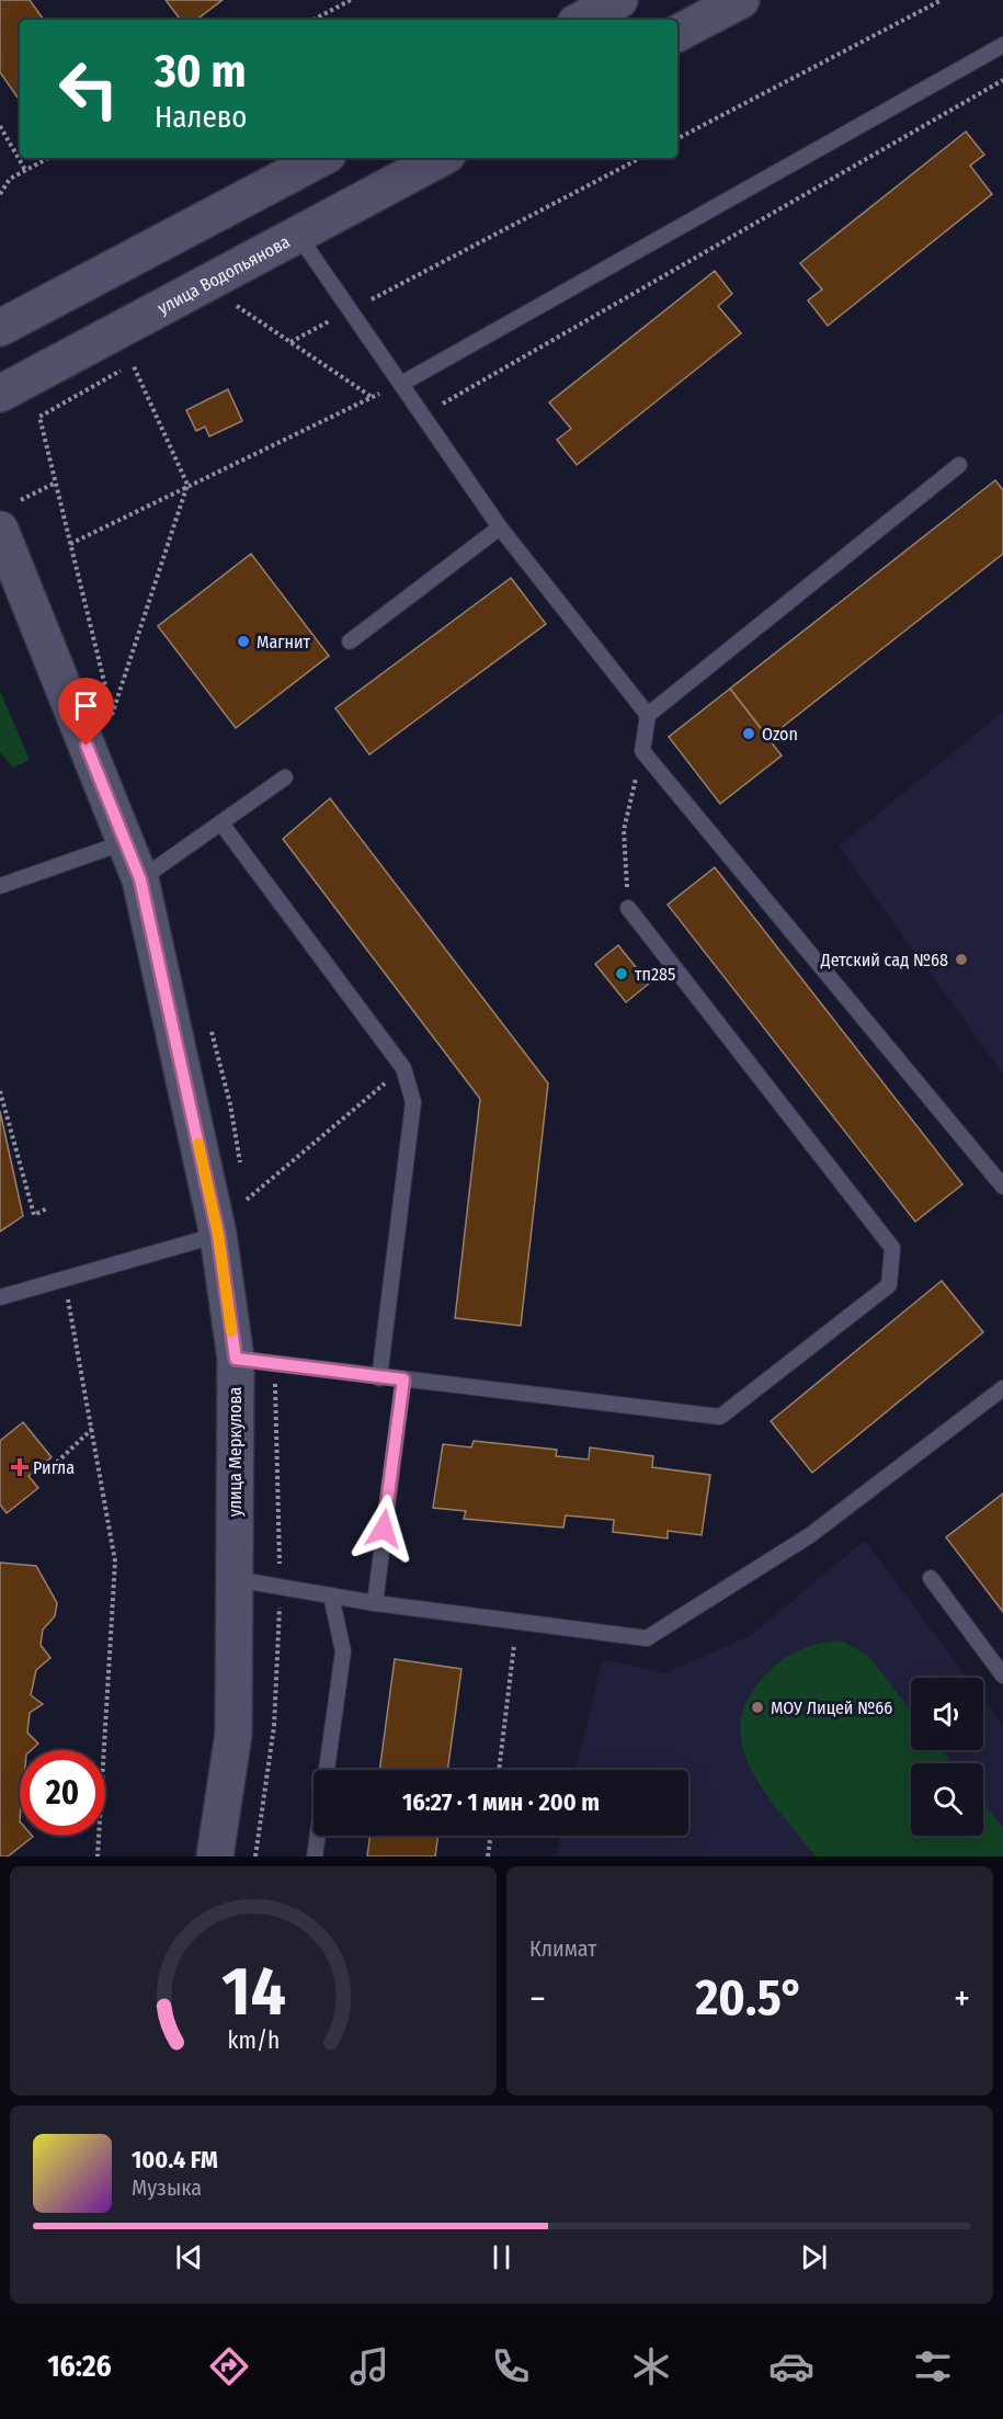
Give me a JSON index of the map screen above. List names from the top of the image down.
{
  "streets": {
    "street": ["улица Водопьянова", "улица Меркулова"]
  },
  "places": {
    "other": [
      "Магнит",
      "Ozon",
      "Детский сад №68",
      "тп285",
      "МОУ Лицей №66"
    ],
    "health": ["Ригла"]
  },
  "page": {
    "turn": ["30 m", "Налево"],
    "limit": "20",
    "trip": "16:27 · 1 мин · 200 m",
    "tile": "Климат",
    "heat": ["−", "20.5°", "+"],
    "song": ["100.4 FM", "Музыка"],
    "tabs": "16:26",
    "gauge": ["14", "km/h"]
  }
}
